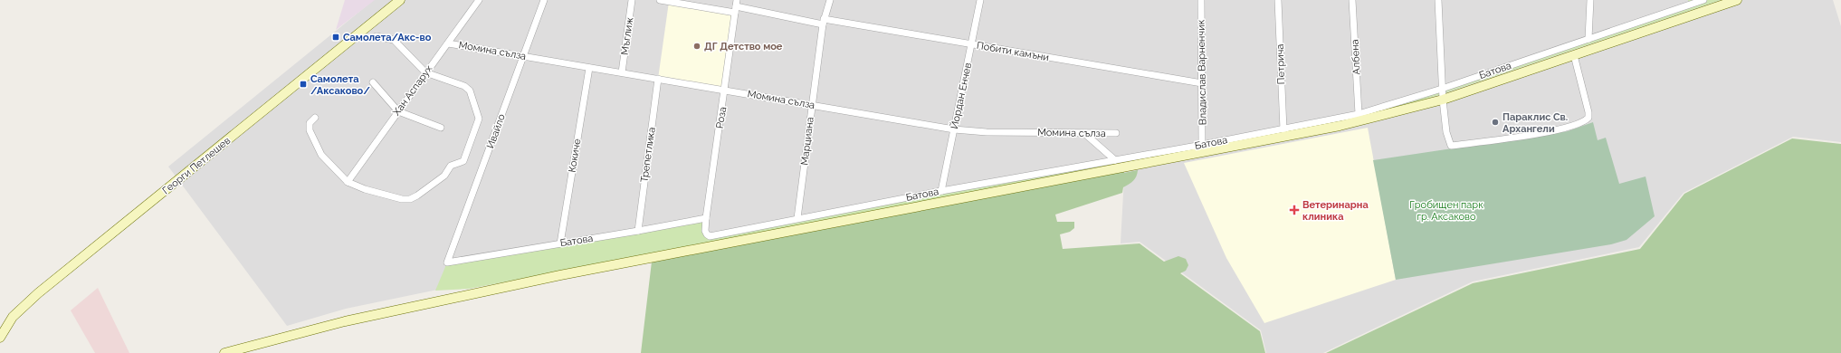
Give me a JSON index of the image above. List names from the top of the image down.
{
  "streets": {
    "main road": ["Георги Петлешев"],
    "street": [
      "Мъглиж",
      "Момина сълза",
      "Побити камъни",
      "Албена",
      "Петрича",
      "Батова",
      "Владислав Варненчик",
      "Хан Аспарух",
      "Йордан Енчев",
      "Роза",
      "Ивайло",
      "Марциана",
      "Трепетлика",
      "Кокиче"
    ]
  },
  "crossings": [
    ["Мъглиж", "Момина сълза"],
    ["Момина сълза", "Хан Аспарух"],
    ["Момина сълза", "Йордан Енчев"],
    ["Момина сълза", "Роза"],
    ["Момина сълза", "Ивайло"],
    ["Момина сълза", "Марциана"],
    ["Момина сълза", "Трепетлика"],
    ["Момина сълза", "Кокиче"],
    ["Побити камъни", "Владислав Варненчик"],
    ["Побити камъни", "Йордан Енчев"],
    ["Побити камъни", "Роза"],
    ["Побити камъни", "Марциана"],
    ["Албена", "Батова"],
    ["Петрича", "Батова"],
    ["Батова", "Владислав Варненчик"],
    ["Батова", "Йордан Енчев"],
    ["Батова", "Роза"],
    ["Батова", "Ивайло"],
    ["Батова", "Марциана"],
    ["Батова", "Трепетлика"],
    ["Батова", "Кокиче"]
  ],
  "parks": ["Гробищен парк гр. Аксаково"],
  "places": {
    "transit": ["Самолета/Акс-во", "Самолета /Аксаково/"],
    "other": ["ДГ Детство мое", "Параклис Св. Архангели"],
    "health": ["Ветеринарна клиника"]
  }
}
